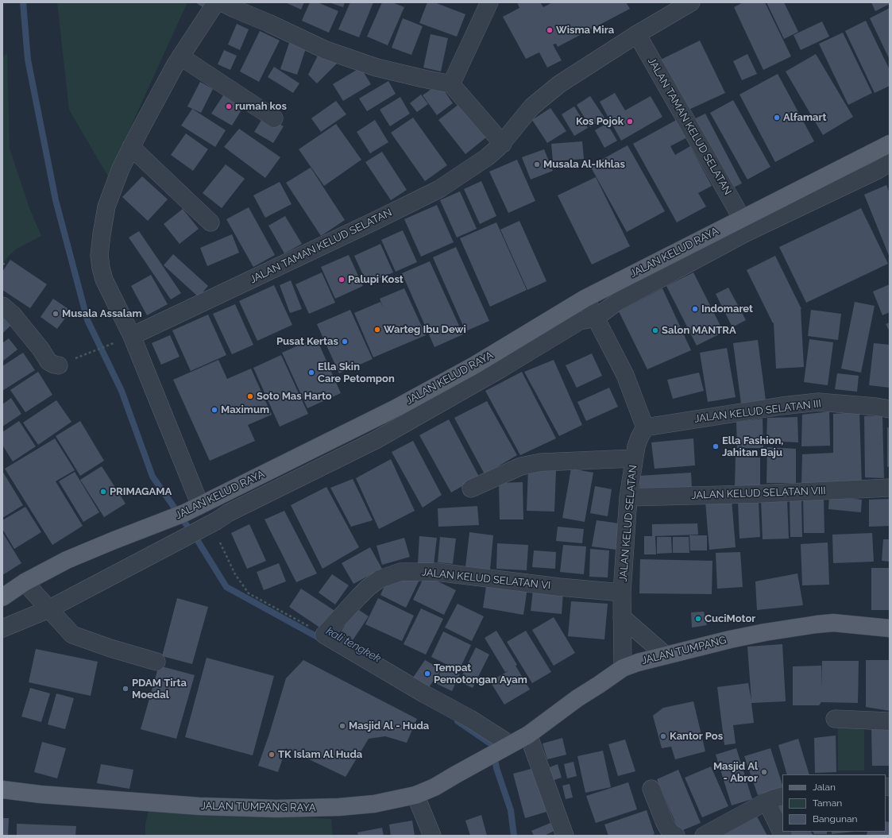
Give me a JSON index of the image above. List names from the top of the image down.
{
  "streets": {
    "main road": ["JALAN KELUD RAYA", "JALAN TUMPANG", "JALAN TUMPANG RAYA"],
    "street": [
      "JALAN TAMAN KELUD SELATAN",
      "JALAN KELUD SELATAN III",
      "JALAN KELUD SELATAN VIII",
      "JALAN KELUD SELATAN",
      "JALAN KELUD SELATAN VI"
    ]
  },
  "crossings": [
    ["JALAN TAMAN KELUD SELATAN", "JALAN KELUD RAYA"],
    ["JALAN KELUD SELATAN III", "JALAN KELUD SELATAN"],
    ["JALAN KELUD SELATAN VIII", "JALAN KELUD SELATAN"],
    ["JALAN KELUD SELATAN", "JALAN KELUD SELATAN VI"],
    ["JALAN KELUD SELATAN", "JALAN TUMPANG"],
    ["JALAN TUMPANG", "JALAN TUMPANG RAYA"]
  ],
  "water": ["kali tengkek"],
  "places": [
    "Wisma Mira",
    "rumah kos",
    "Alfamart",
    "Kos Pojok",
    "Musala Al-Ikhlas",
    "Palupi Kost",
    "Indomaret",
    "Musala Assalam",
    "Warteg Ibu Dewi",
    "Salon MANTRA",
    "Pusat Kertas",
    "Ella Skin Care Petompon",
    "Soto Mas Harto",
    "Maximum",
    "Ella Fashion, Jahitan Baju",
    "PRIMAGAMA",
    "CuciMotor",
    "Tempat Pemotongan Ayam",
    "PDAM Tirta Moedal",
    "Masjid Al - Huda",
    "Kantor Pos",
    "TK Islam Al Huda",
    "Masjid Al - Abror"
  ],
  "legend": ["Jalan", "Taman", "Bangunan"]
}
